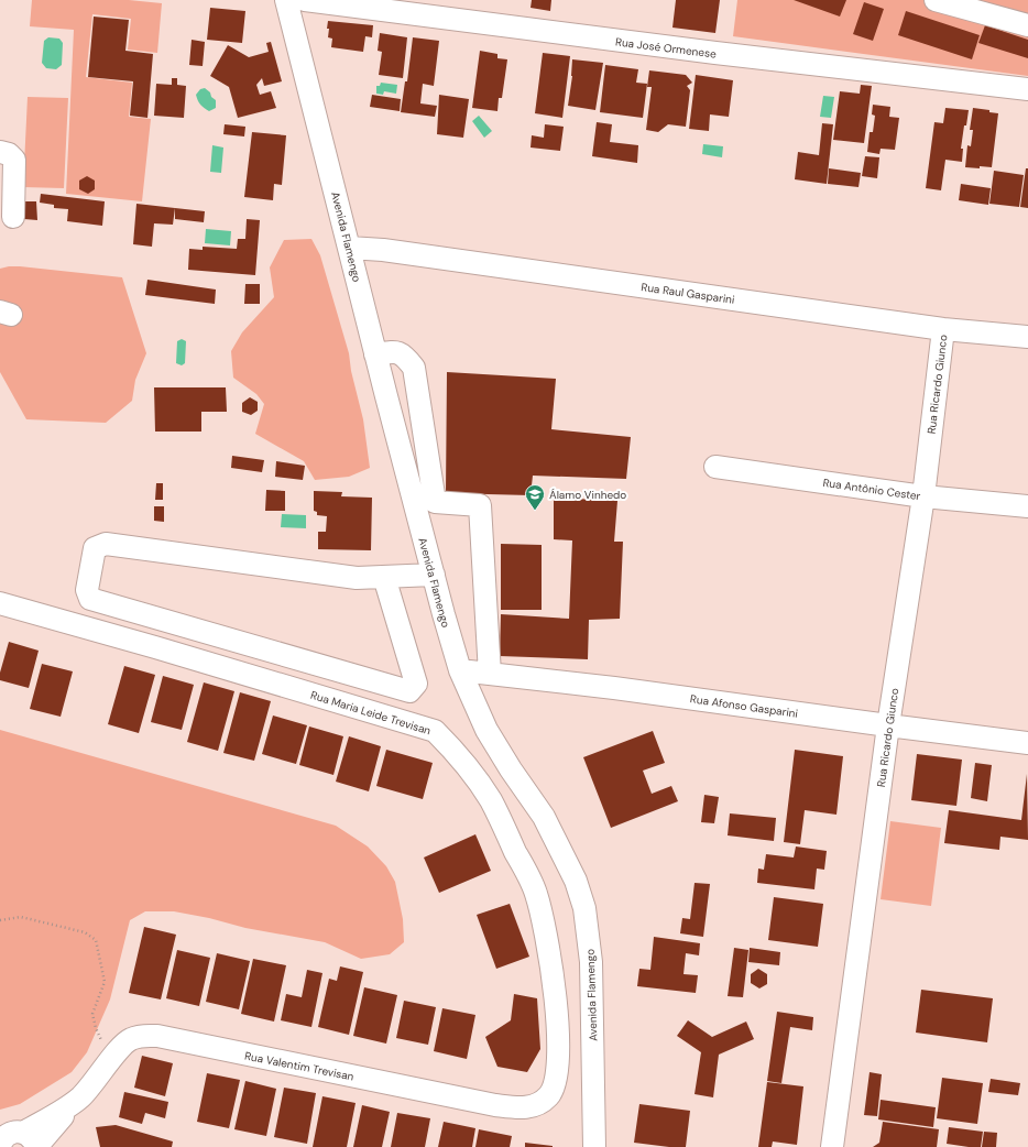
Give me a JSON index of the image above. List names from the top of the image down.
{
  "streets": {
    "street": [
      "Rua José Ormenese",
      "Avenida Flamengo",
      "Rua Raul Gasparini",
      "Rua Ricardo Giunco",
      "Rua Antônio Cester",
      "Rua Afonso Gasparini",
      "Rua Maria Leide Trevisan",
      "Rua Valentim Trevisan"
    ]
  },
  "crossings": [
    ["Avenida Flamengo", "Rua Raul Gasparini"],
    ["Avenida Flamengo", "Rua Afonso Gasparini"],
    ["Rua Raul Gasparini", "Rua Ricardo Giunco"],
    ["Rua Ricardo Giunco", "Rua Antônio Cester"],
    ["Rua Ricardo Giunco", "Rua Afonso Gasparini"],
    ["Rua Maria Leide Trevisan", "Rua Valentim Trevisan"]
  ],
  "places": {
    "school or university": ["Álamo Vinhedo"]
  }
}
